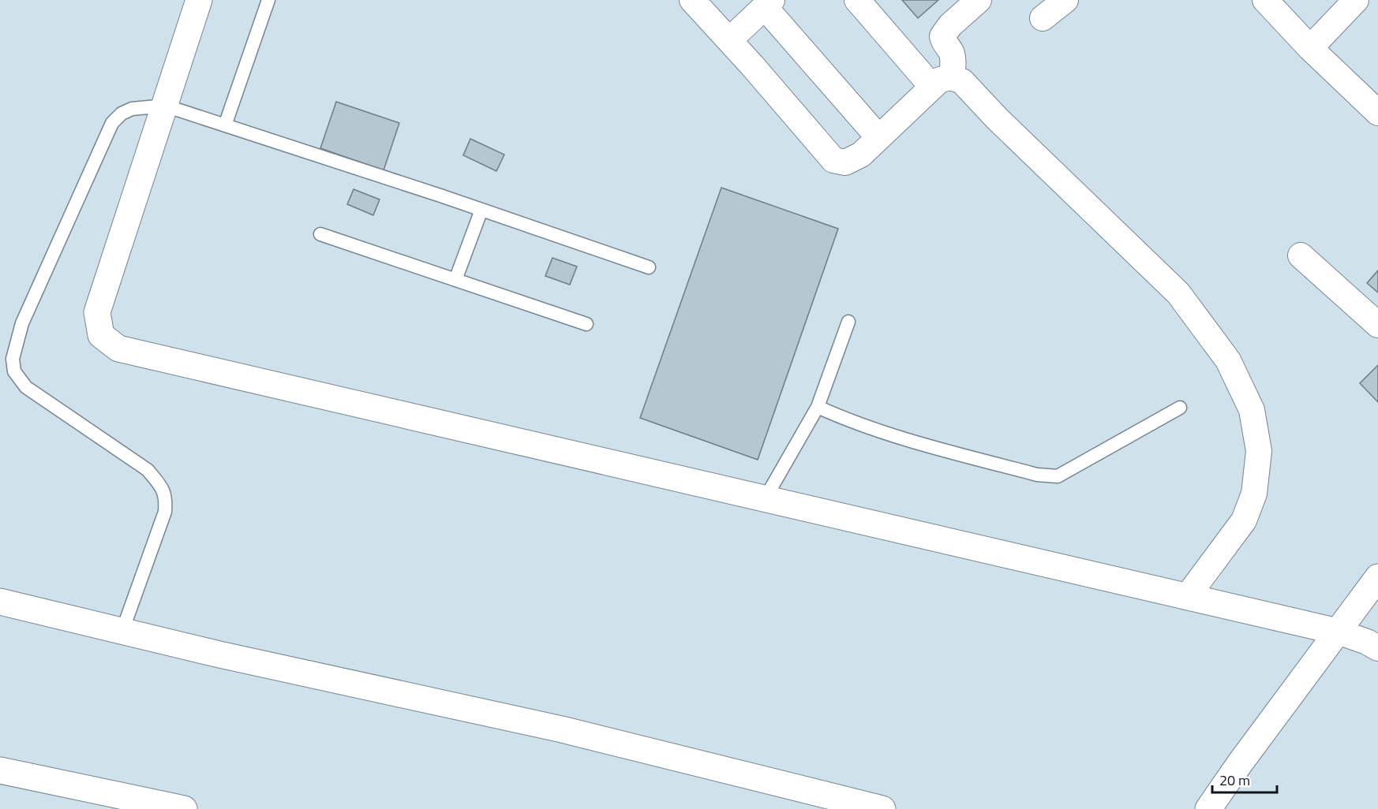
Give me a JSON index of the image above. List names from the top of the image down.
{
  "scale_bar": "20 m"
}
